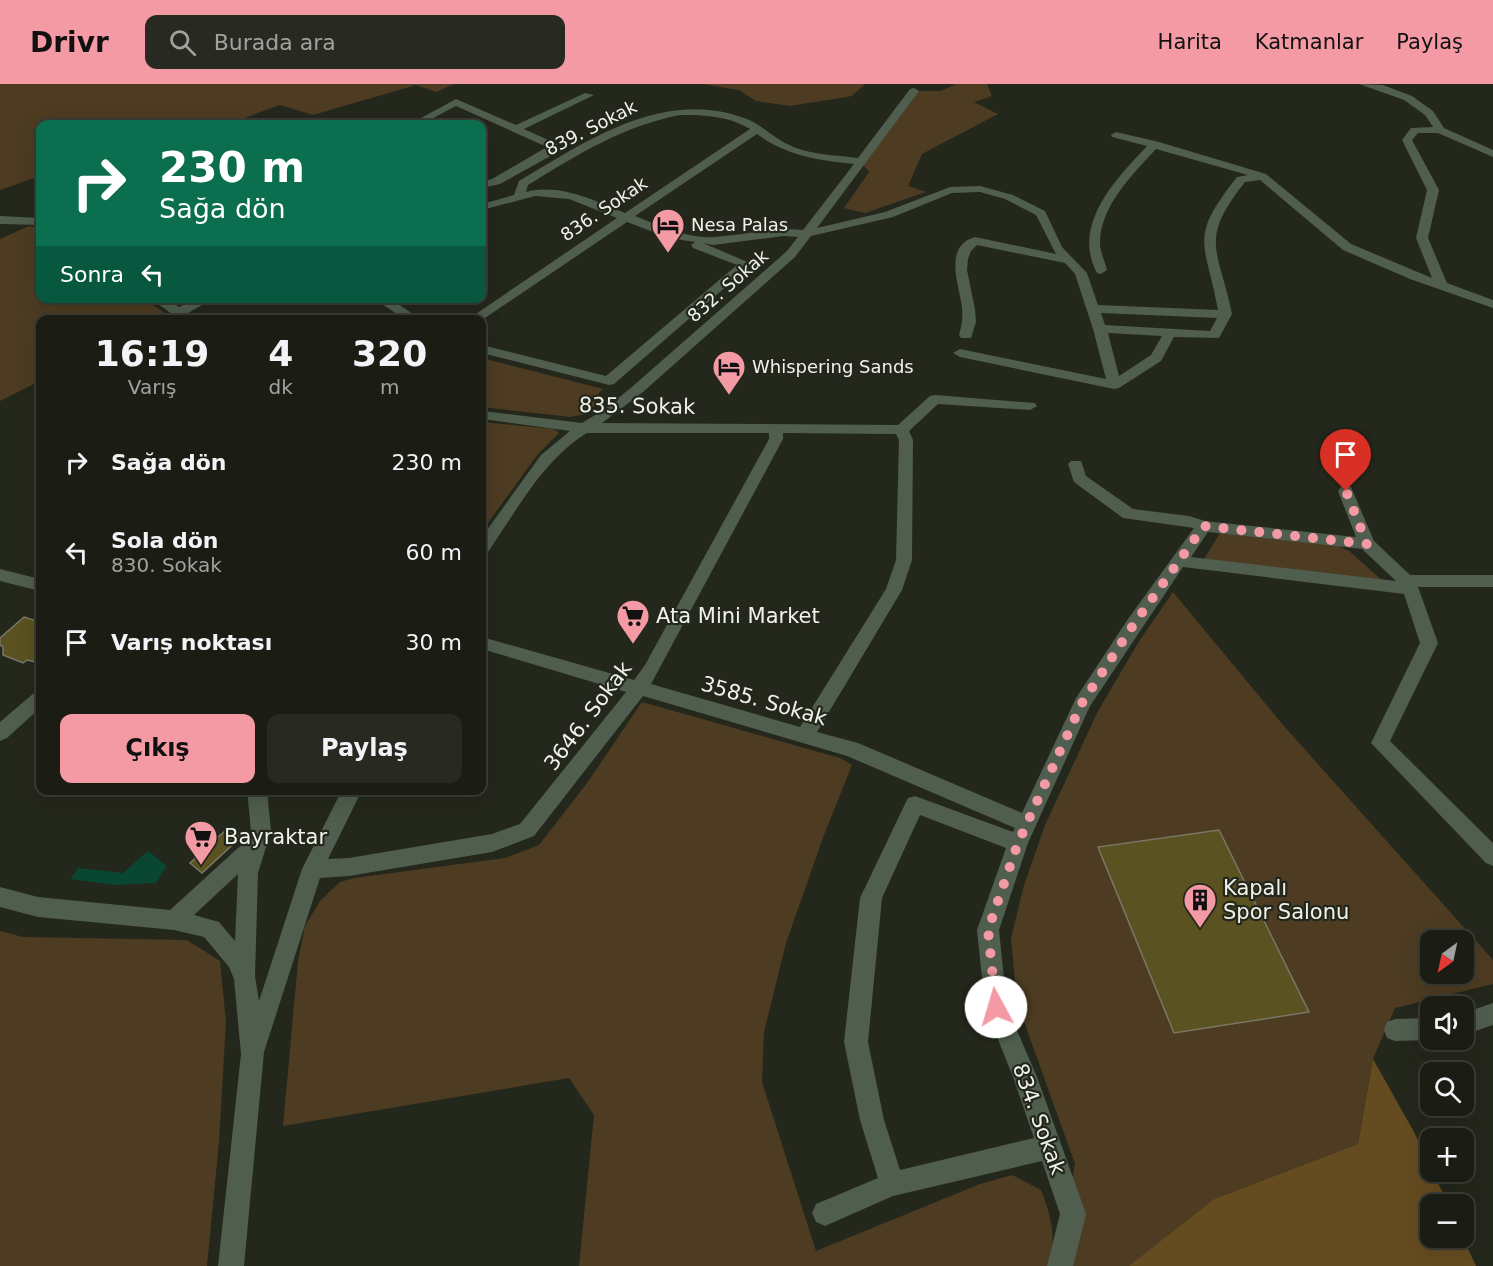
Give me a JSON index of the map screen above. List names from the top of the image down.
{
  "streets": {
    "street": [
      "839. Sokak",
      "836. Sokak",
      "832. Sokak",
      "835. Sokak",
      "3585. Sokak",
      "3646. Sokak",
      "834. Sokak"
    ]
  },
  "crossings": [
    ["839. Sokak", "836. Sokak"],
    ["839. Sokak", "832. Sokak"],
    ["832. Sokak", "835. Sokak"],
    ["835. Sokak", "3646. Sokak"],
    ["3585. Sokak", "3646. Sokak"],
    ["3585. Sokak", "834. Sokak"]
  ],
  "places": {
    "hotel": ["Nesa Palas", "Whispering Sands"],
    "supermarket": ["Ata Mini Market", "Bayraktar"],
    "building": ["Kapalı Spor Salonu"]
  },
  "north": "bottom left",
  "page": {
    "header": "Drivr",
    "search": "Burada ara",
    "nav": ["Harita", "Katmanlar", "Paylaş"],
    "turn": ["230 m", "Sağa dön"],
    "then": "Sonra",
    "eta": [
      "16:19",
      "Varış",
      "4",
      "dk",
      "320",
      "m"
    ],
    "list": [
      {
        "name": "Sağa dön",
        "value": "230 m"
      },
      {
        "name": "Sola dön",
        "note": "830. Sokak",
        "value": "60 m"
      },
      {
        "name": "Varış noktası",
        "value": "30 m"
      }
    ],
    "buttons": ["Çıkış", "Paylaş"],
    "map_buttons": ["+", "−"]
  }
}
